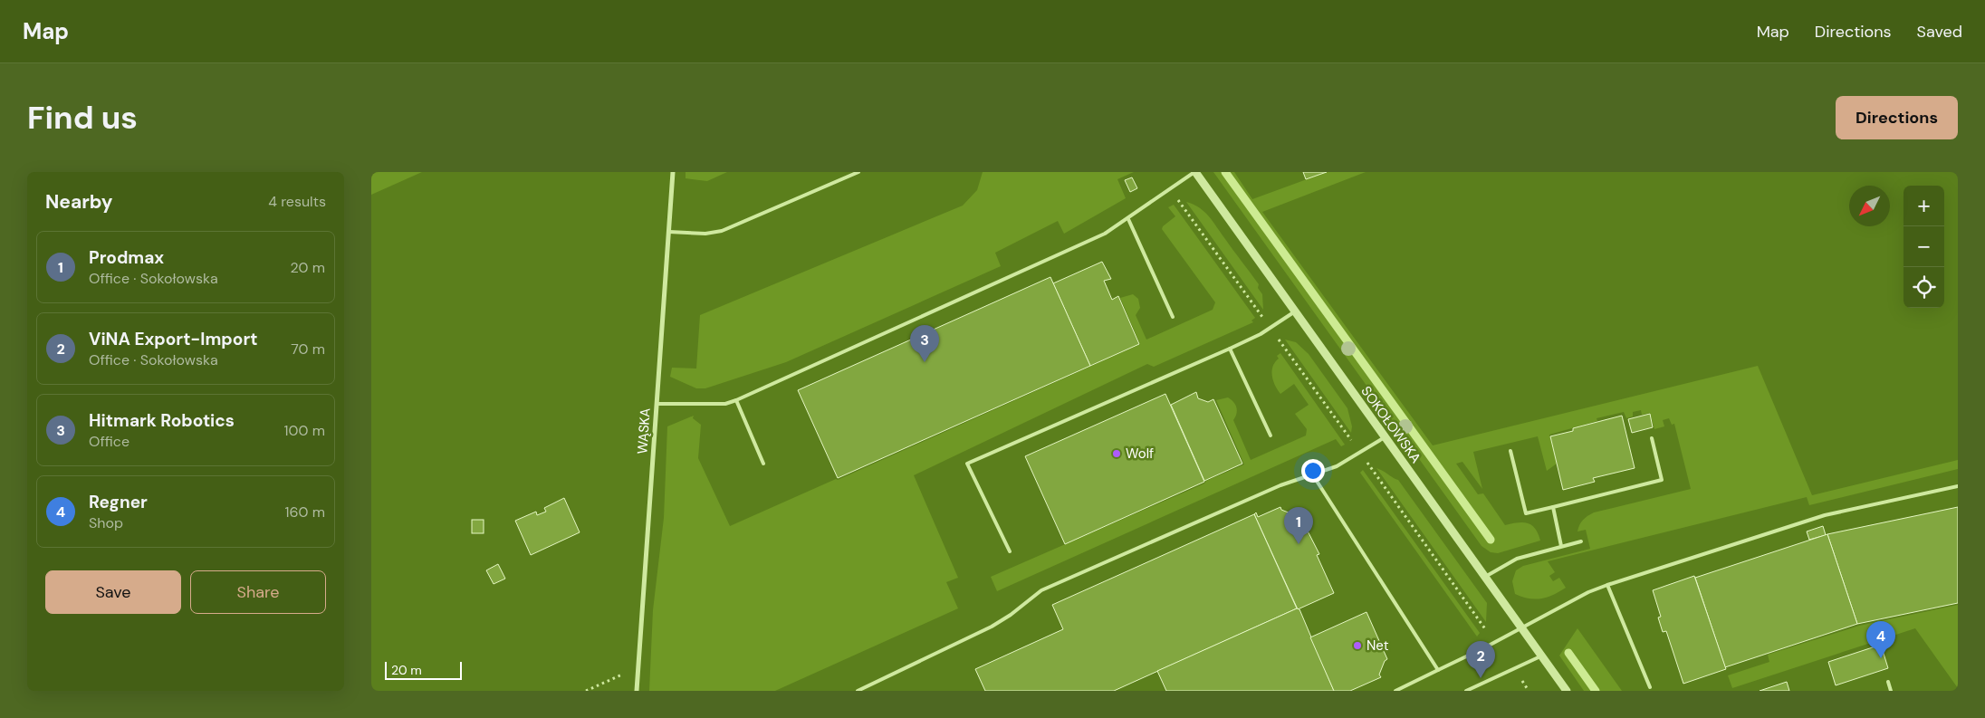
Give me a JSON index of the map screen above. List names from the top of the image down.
{
  "streets": {
    "street": ["SOKOŁOWSKA", "WĄSKA"]
  },
  "places": ["Wolf", "Net"],
  "scale_bar": "20 m",
  "north": "bottom left",
  "page": {
    "header": "Map",
    "nav": ["Map", "Directions", "Saved"],
    "buttons": [
      "Directions",
      ["Save", "Share"]
    ],
    "title": "Find us",
    "heading": ["Nearby", "4 results"],
    "map_buttons": ["+", "−"],
    "list": [
      {
        "mark": "1",
        "name": "Prodmax",
        "note": "Office · Sokołowska",
        "value": "20 m"
      },
      {
        "mark": "2",
        "name": "ViNA Export-Import",
        "note": "Office · Sokołowska",
        "value": "70 m"
      },
      {
        "mark": "3",
        "name": "Hitmark Robotics",
        "note": "Office",
        "value": "100 m"
      },
      {
        "mark": "4",
        "name": "Regner",
        "note": "Shop",
        "value": "160 m"
      }
    ],
    "pins": [
      "3",
      "1",
      "4",
      "2"
    ],
    "scale": "20 m"
  }
}
